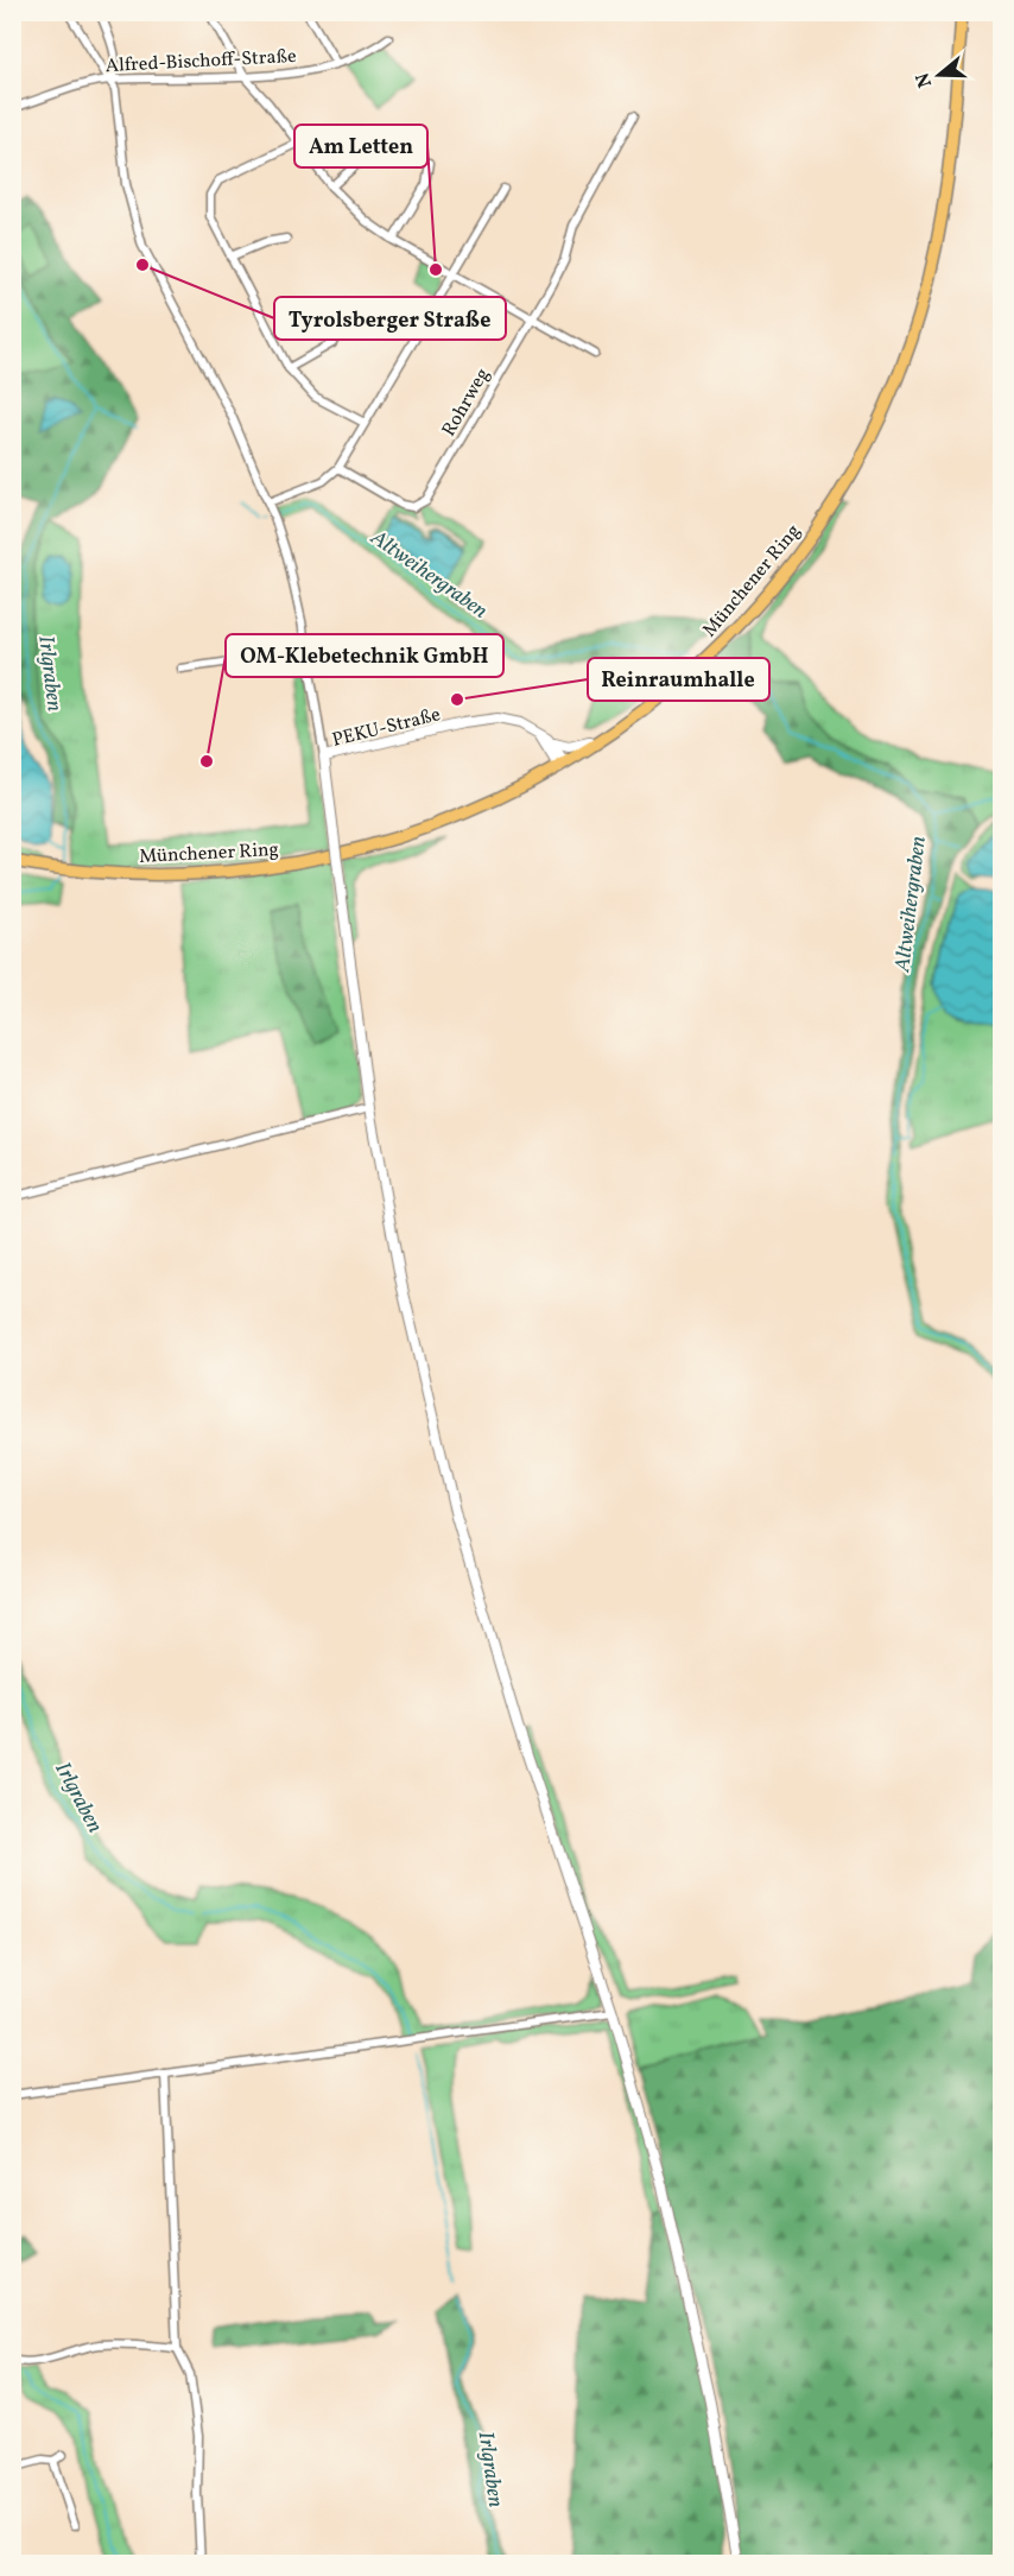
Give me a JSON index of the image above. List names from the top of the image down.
{
  "streets": {
    "main road": ["Münchener Ring"],
    "street": ["Alfred-Bischoff-Straße", "Rohrweg", "PEKU-Straße"]
  },
  "crossings": [
    ["Münchener Ring", "PEKU-Straße"]
  ],
  "water": ["Altweihergraben", "Irlgraben"],
  "places": [
    "Tyrolsberger Straße",
    "Am Letten",
    "Reinraumhalle",
    "OM-Klebetechnik GmbH"
  ],
  "north": "left"
}
